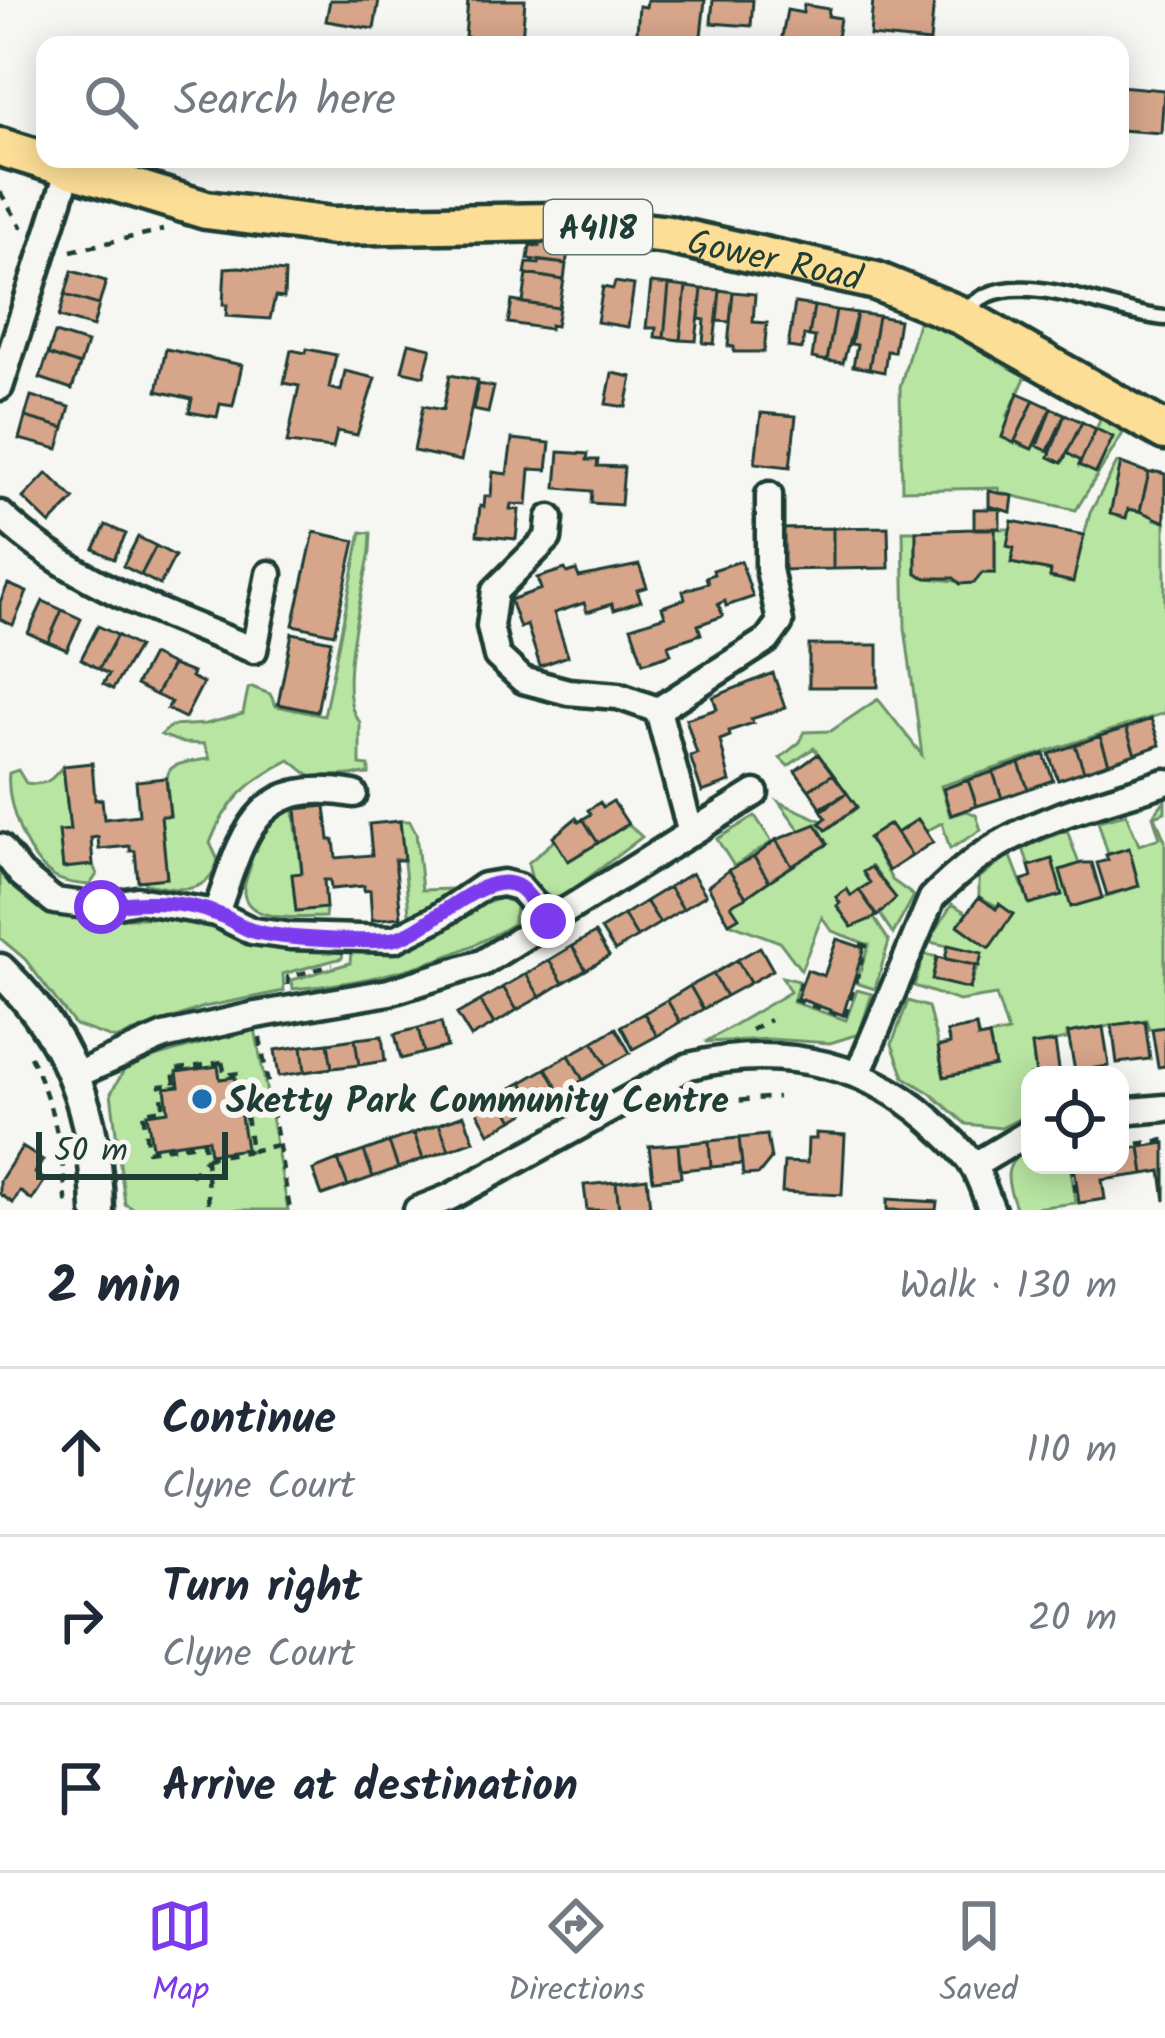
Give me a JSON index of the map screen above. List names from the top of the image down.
{
  "streets": {
    "main road": ["A4118", "Gower Road"]
  },
  "places": ["Sketty Park Community Centre"],
  "scale_bar": "50 m",
  "page": {
    "search": "Search here",
    "scale": "50 m",
    "heading": ["2 min", "Walk · 130 m"],
    "list": [
      ["Continue", "Clyne Court", "110 m"],
      ["Turn right", "Clyne Court", "20 m"],
      "Arrive at destination"
    ],
    "nav": ["Map", "Directions", "Saved"]
  }
}
